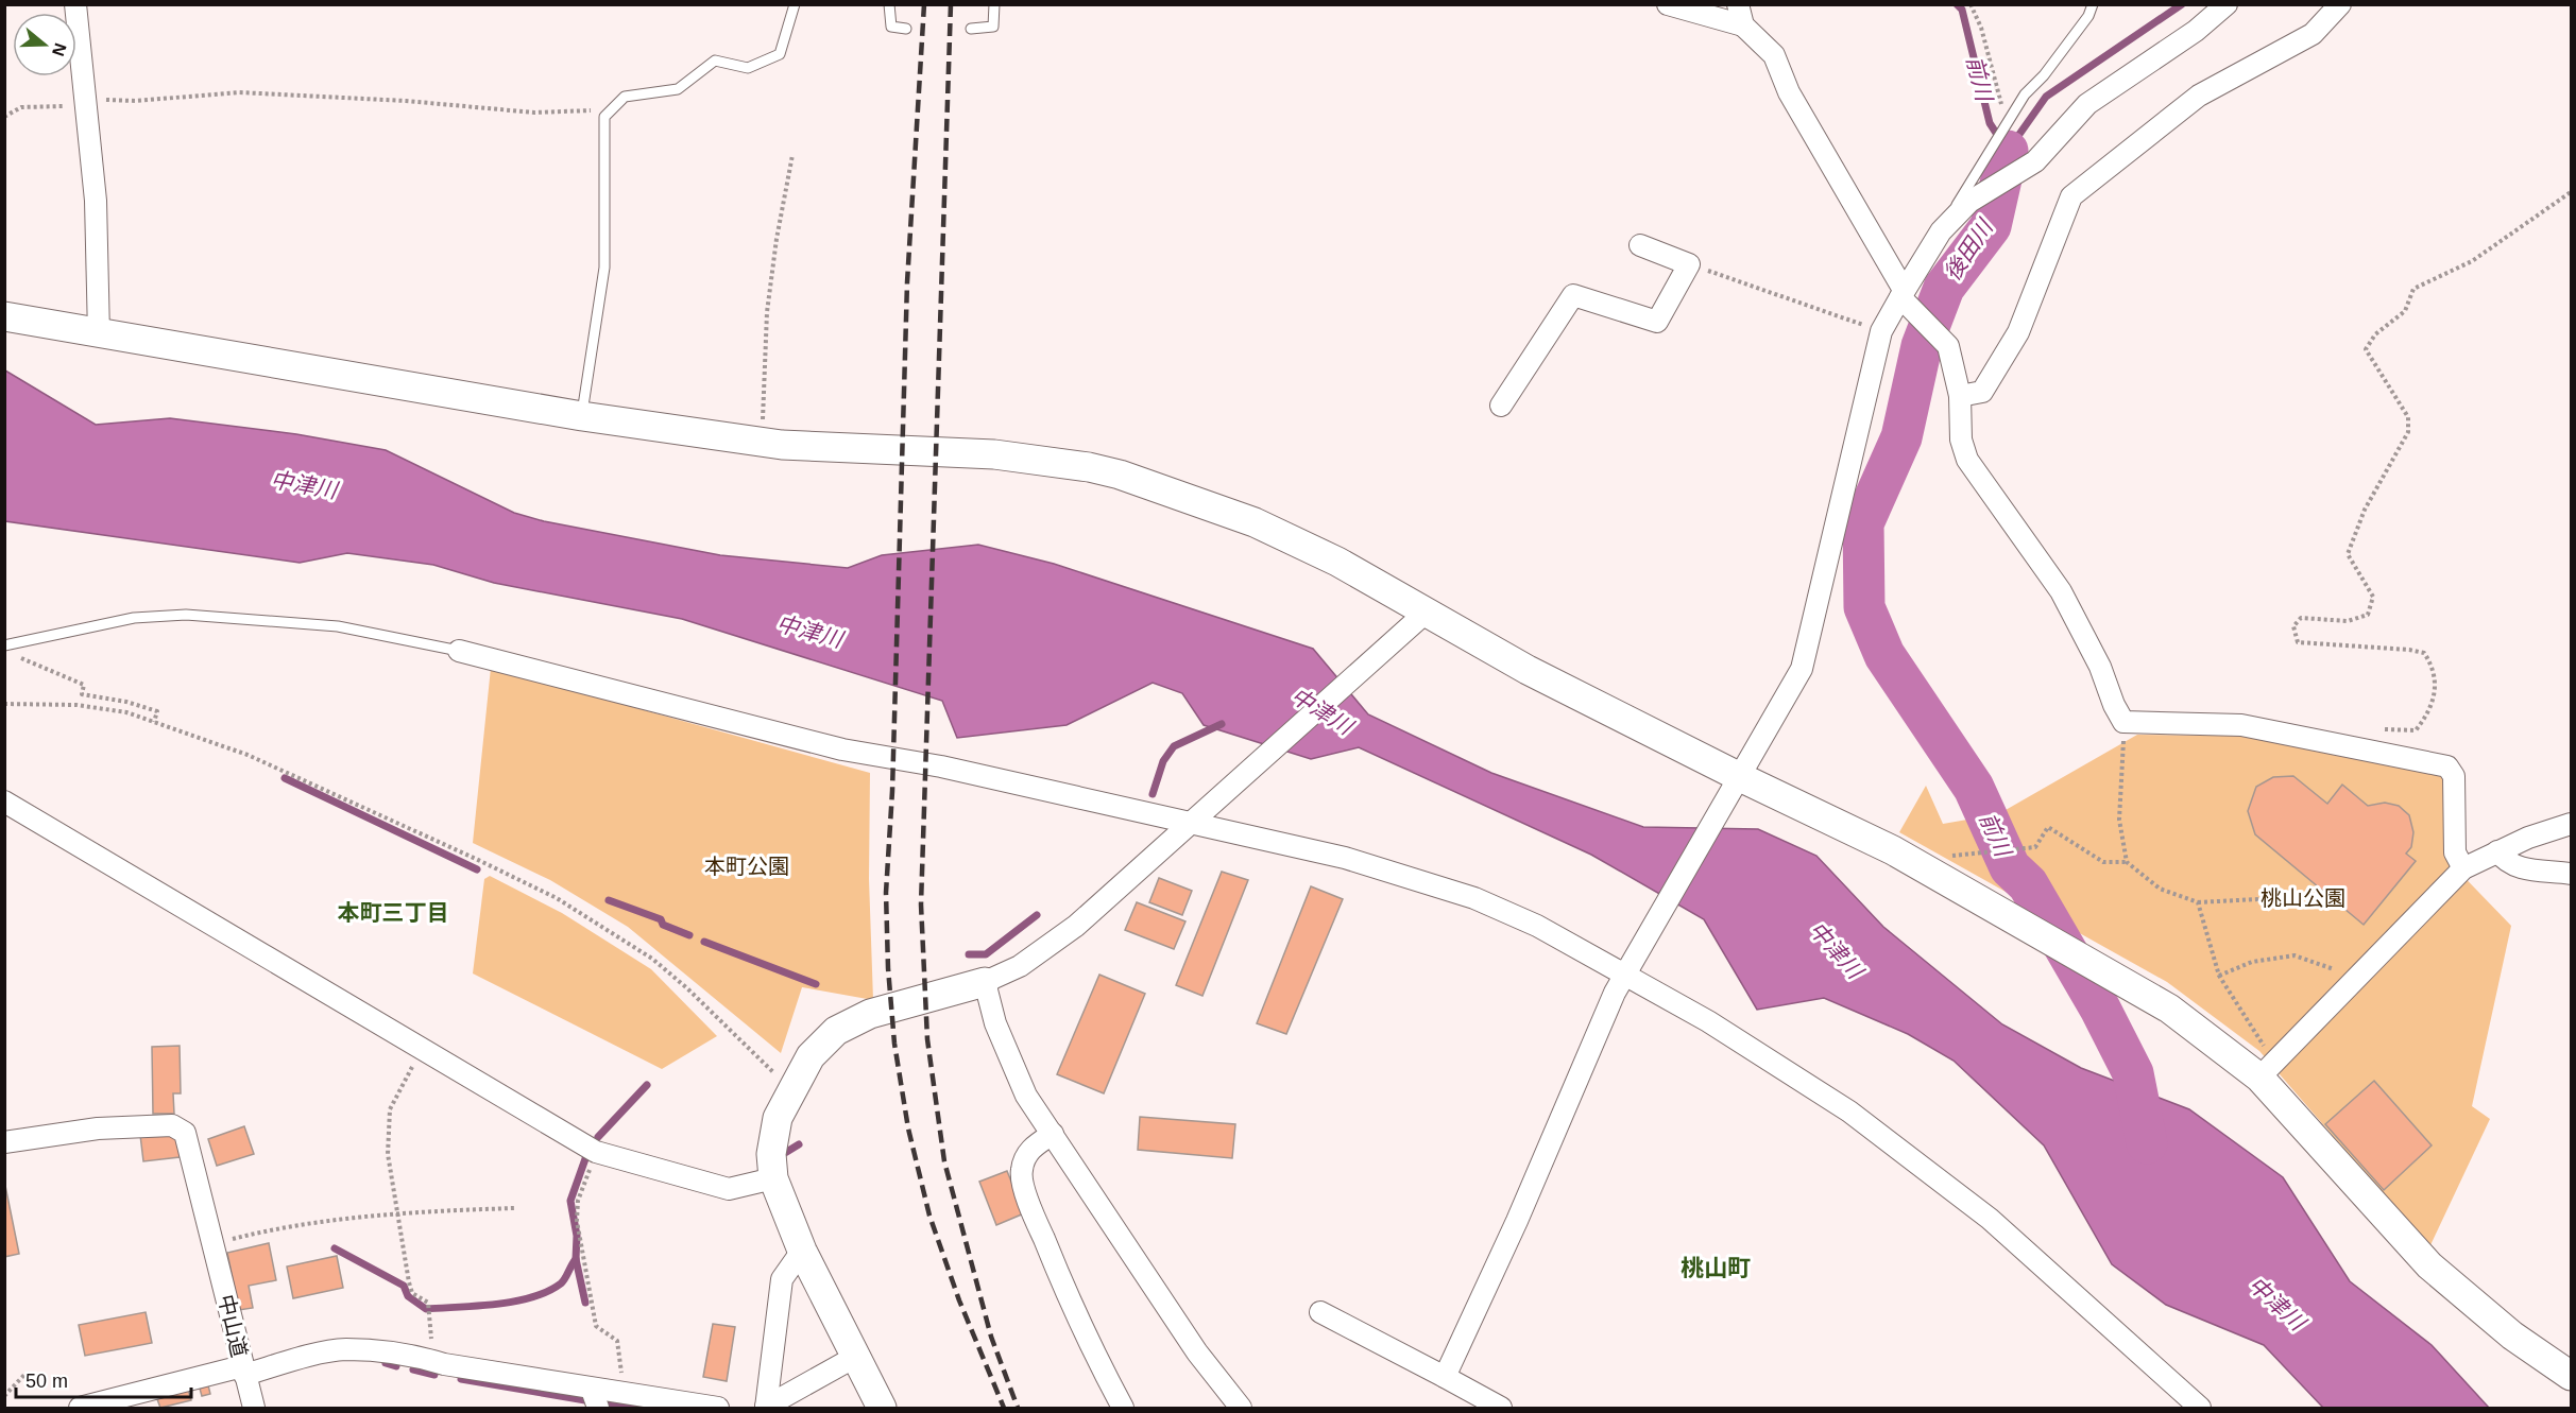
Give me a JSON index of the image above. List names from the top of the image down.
{
  "streets": {
    "street": ["中山道"]
  },
  "districts": ["本町三丁目", "桃山町"],
  "water": ["前川", "後田川", "中津川"],
  "parks": ["本町公園", "桃山公園"],
  "scale_bar": "50 m",
  "north": "right"
}
